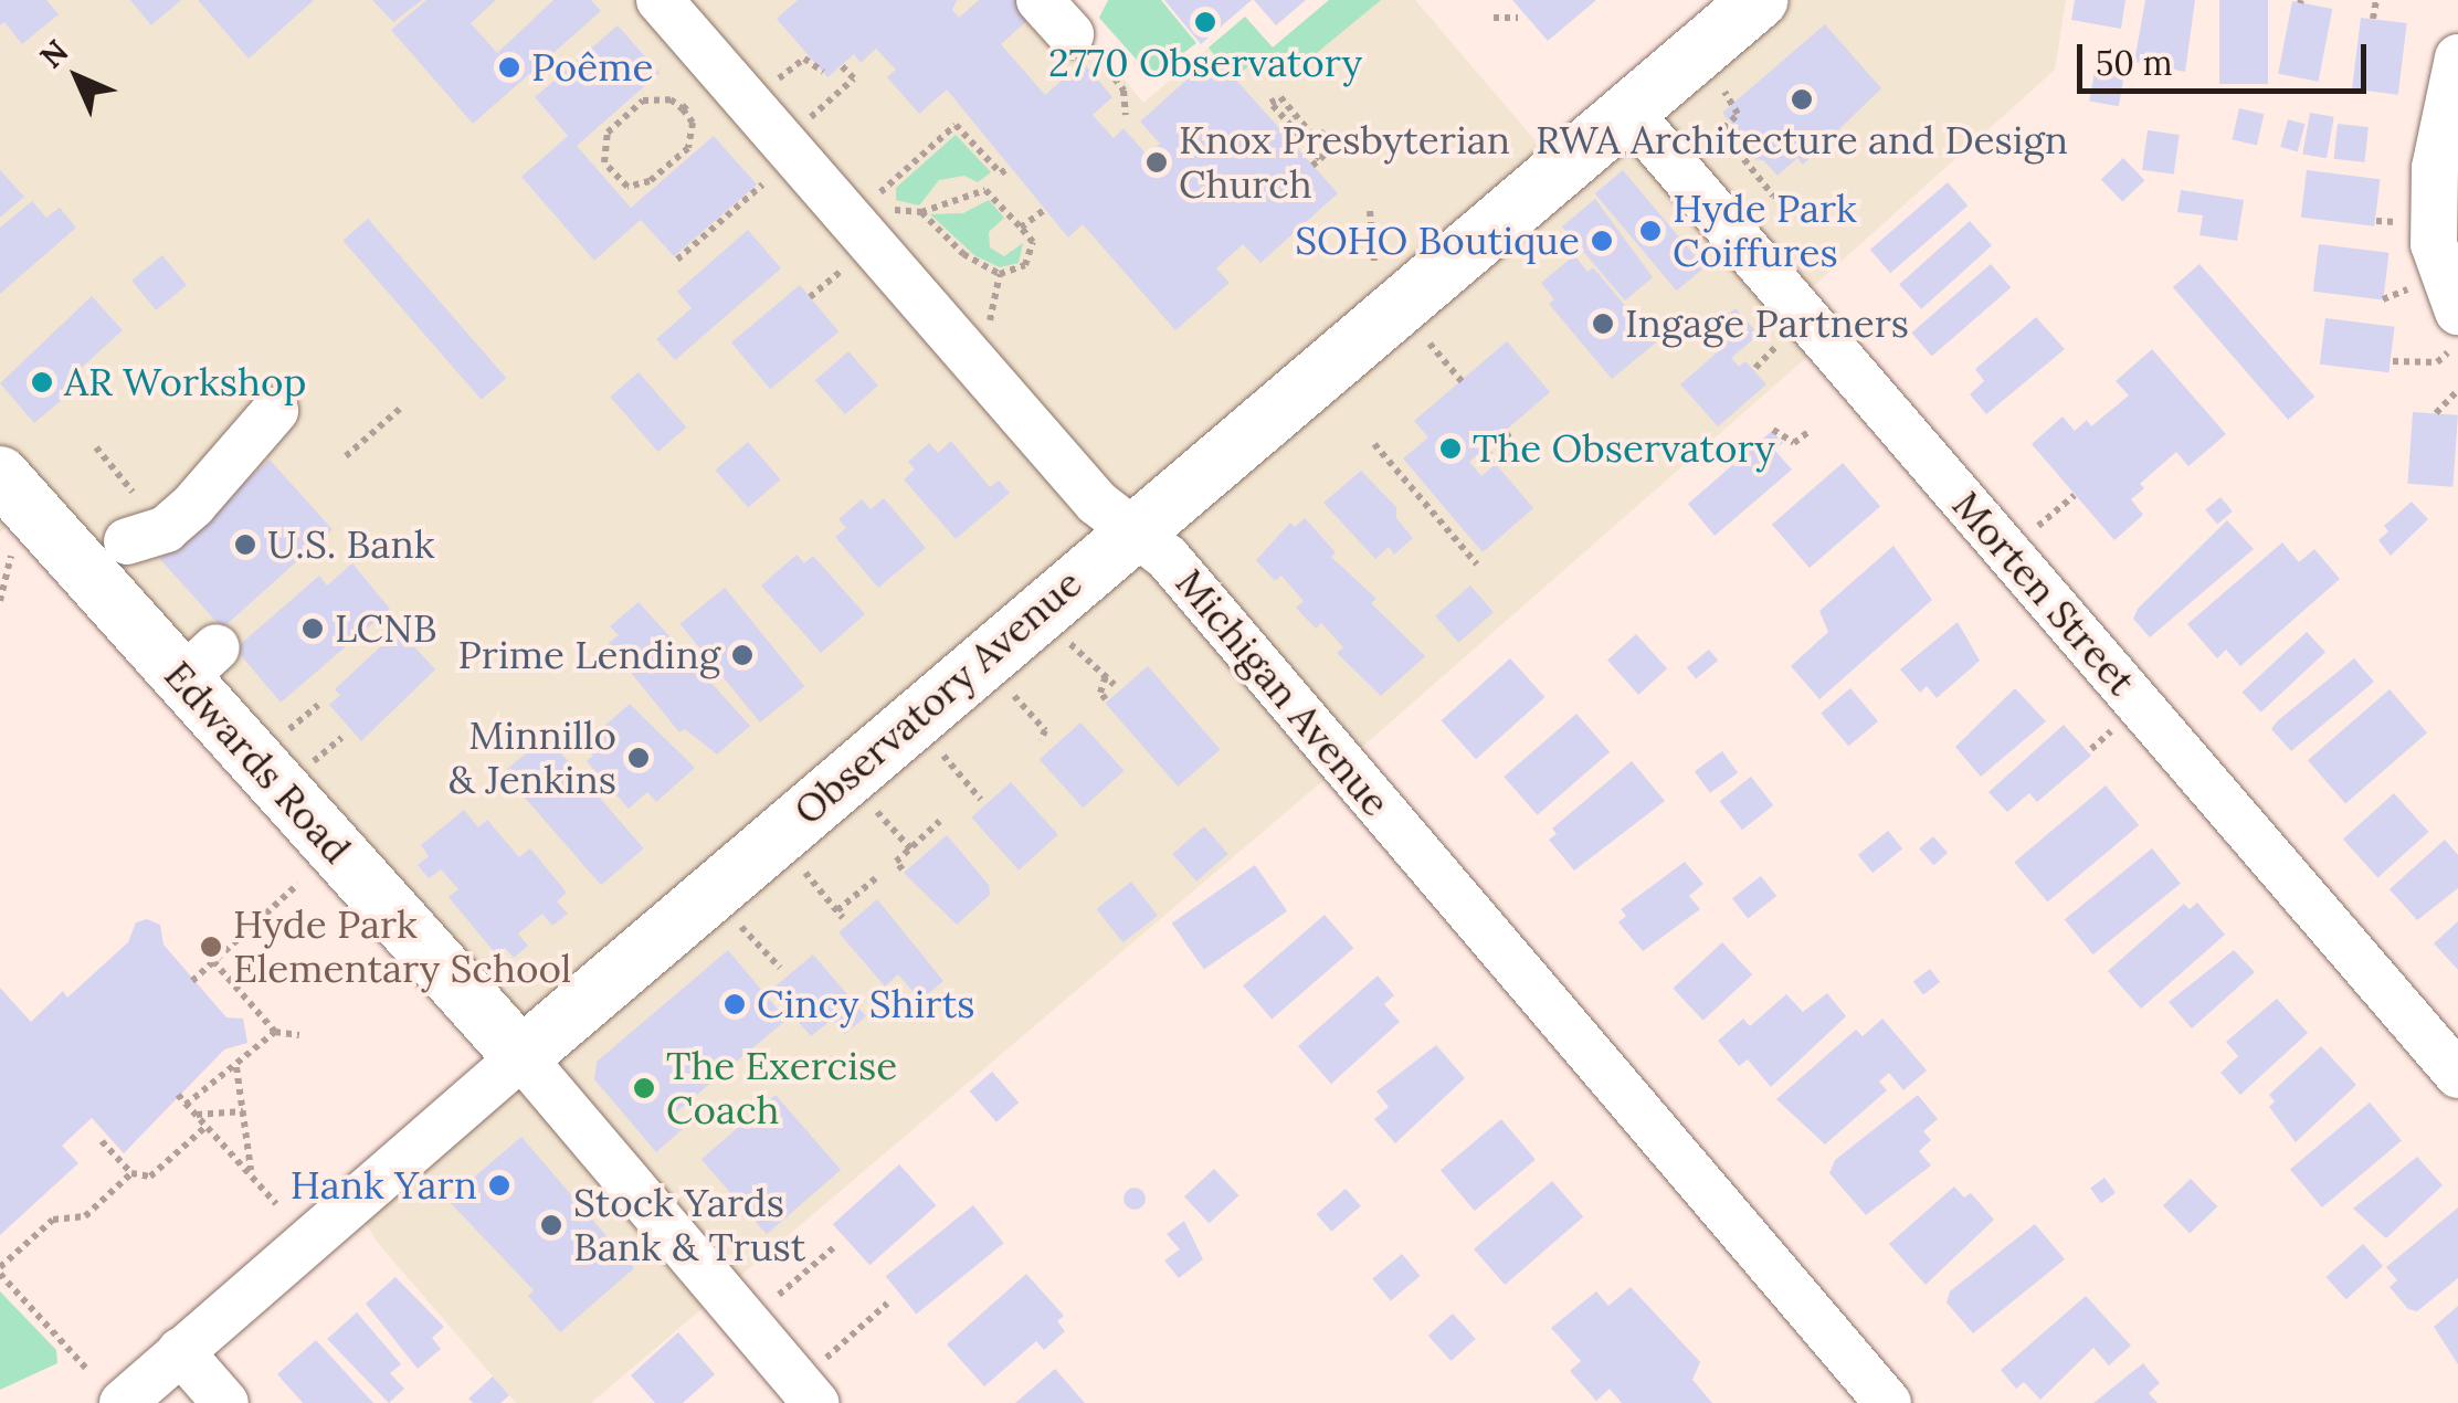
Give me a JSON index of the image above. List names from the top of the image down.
{
  "streets": {
    "main road": ["Observatory Avenue", "Edwards Road"],
    "street": ["Morten Street", "Michigan Avenue"]
  },
  "crossings": [
    ["Morten Street", "Observatory Avenue"],
    ["Michigan Avenue", "Observatory Avenue"],
    ["Observatory Avenue", "Edwards Road"]
  ],
  "places": [
    "2770 Observatory",
    "Poême",
    "RWA Architecture and Design",
    "Knox Presbyterian Church",
    "Hyde Park Coiffures",
    "SOHO Boutique",
    "Ingage Partners",
    "AR Workshop",
    "The Observatory",
    "U.S. Bank",
    "LCNB",
    "Prime Lending",
    "Minnillo & Jenkins",
    "Hyde Park Elementary School",
    "Cincy Shirts",
    "The Exercise Coach",
    "Hank Yarn",
    "Stock Yards Bank & Trust"
  ],
  "scale_bar": "50 m",
  "north": "top left"
}
